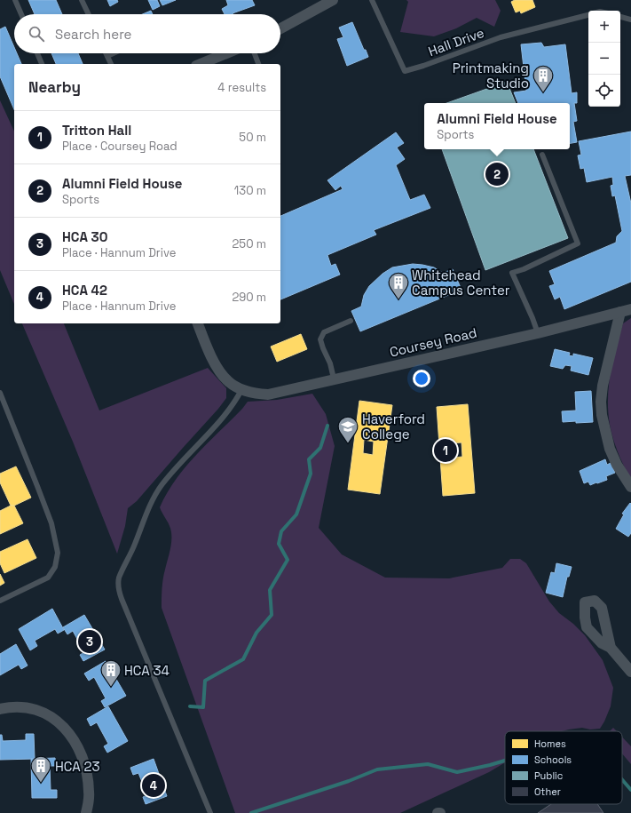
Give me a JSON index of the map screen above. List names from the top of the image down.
{
  "streets": {
    "street": ["Coursey Road"],
    "lane": ["Hall Drive"]
  },
  "places": {
    "building": [
      "Printmaking Studio",
      "Whitehead Campus Center",
      "HCA 34",
      "HCA 23"
    ],
    "school or university": ["Haverford College"]
  },
  "legend": [
    "Homes",
    "Schools",
    "Public",
    "Other"
  ],
  "page": {
    "map_buttons": ["+", "−"],
    "search": "Search here",
    "heading": ["Nearby", "4 results"],
    "popup": ["Alumni Field House", "Sports"],
    "list": [
      {
        "mark": "1",
        "name": "Tritton Hall",
        "note": "Place · Coursey Road",
        "value": "50 m"
      },
      {
        "mark": "2",
        "name": "Alumni Field House",
        "note": "Sports",
        "value": "130 m"
      },
      {
        "mark": "3",
        "name": "HCA 30",
        "note": "Place · Hannum Drive",
        "value": "250 m"
      },
      {
        "mark": "4",
        "name": "HCA 42",
        "note": "Place · Hannum Drive",
        "value": "290 m"
      }
    ],
    "pins": [
      "2",
      "1",
      "3",
      "4"
    ]
  }
}
